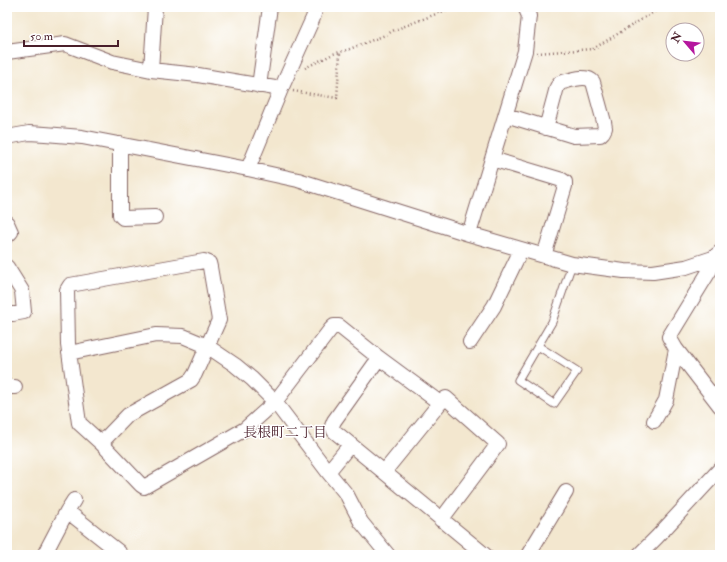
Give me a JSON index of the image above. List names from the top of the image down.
{
  "districts": ["長根町二丁目"],
  "scale_bar": "50 m",
  "north": "top left"
}
